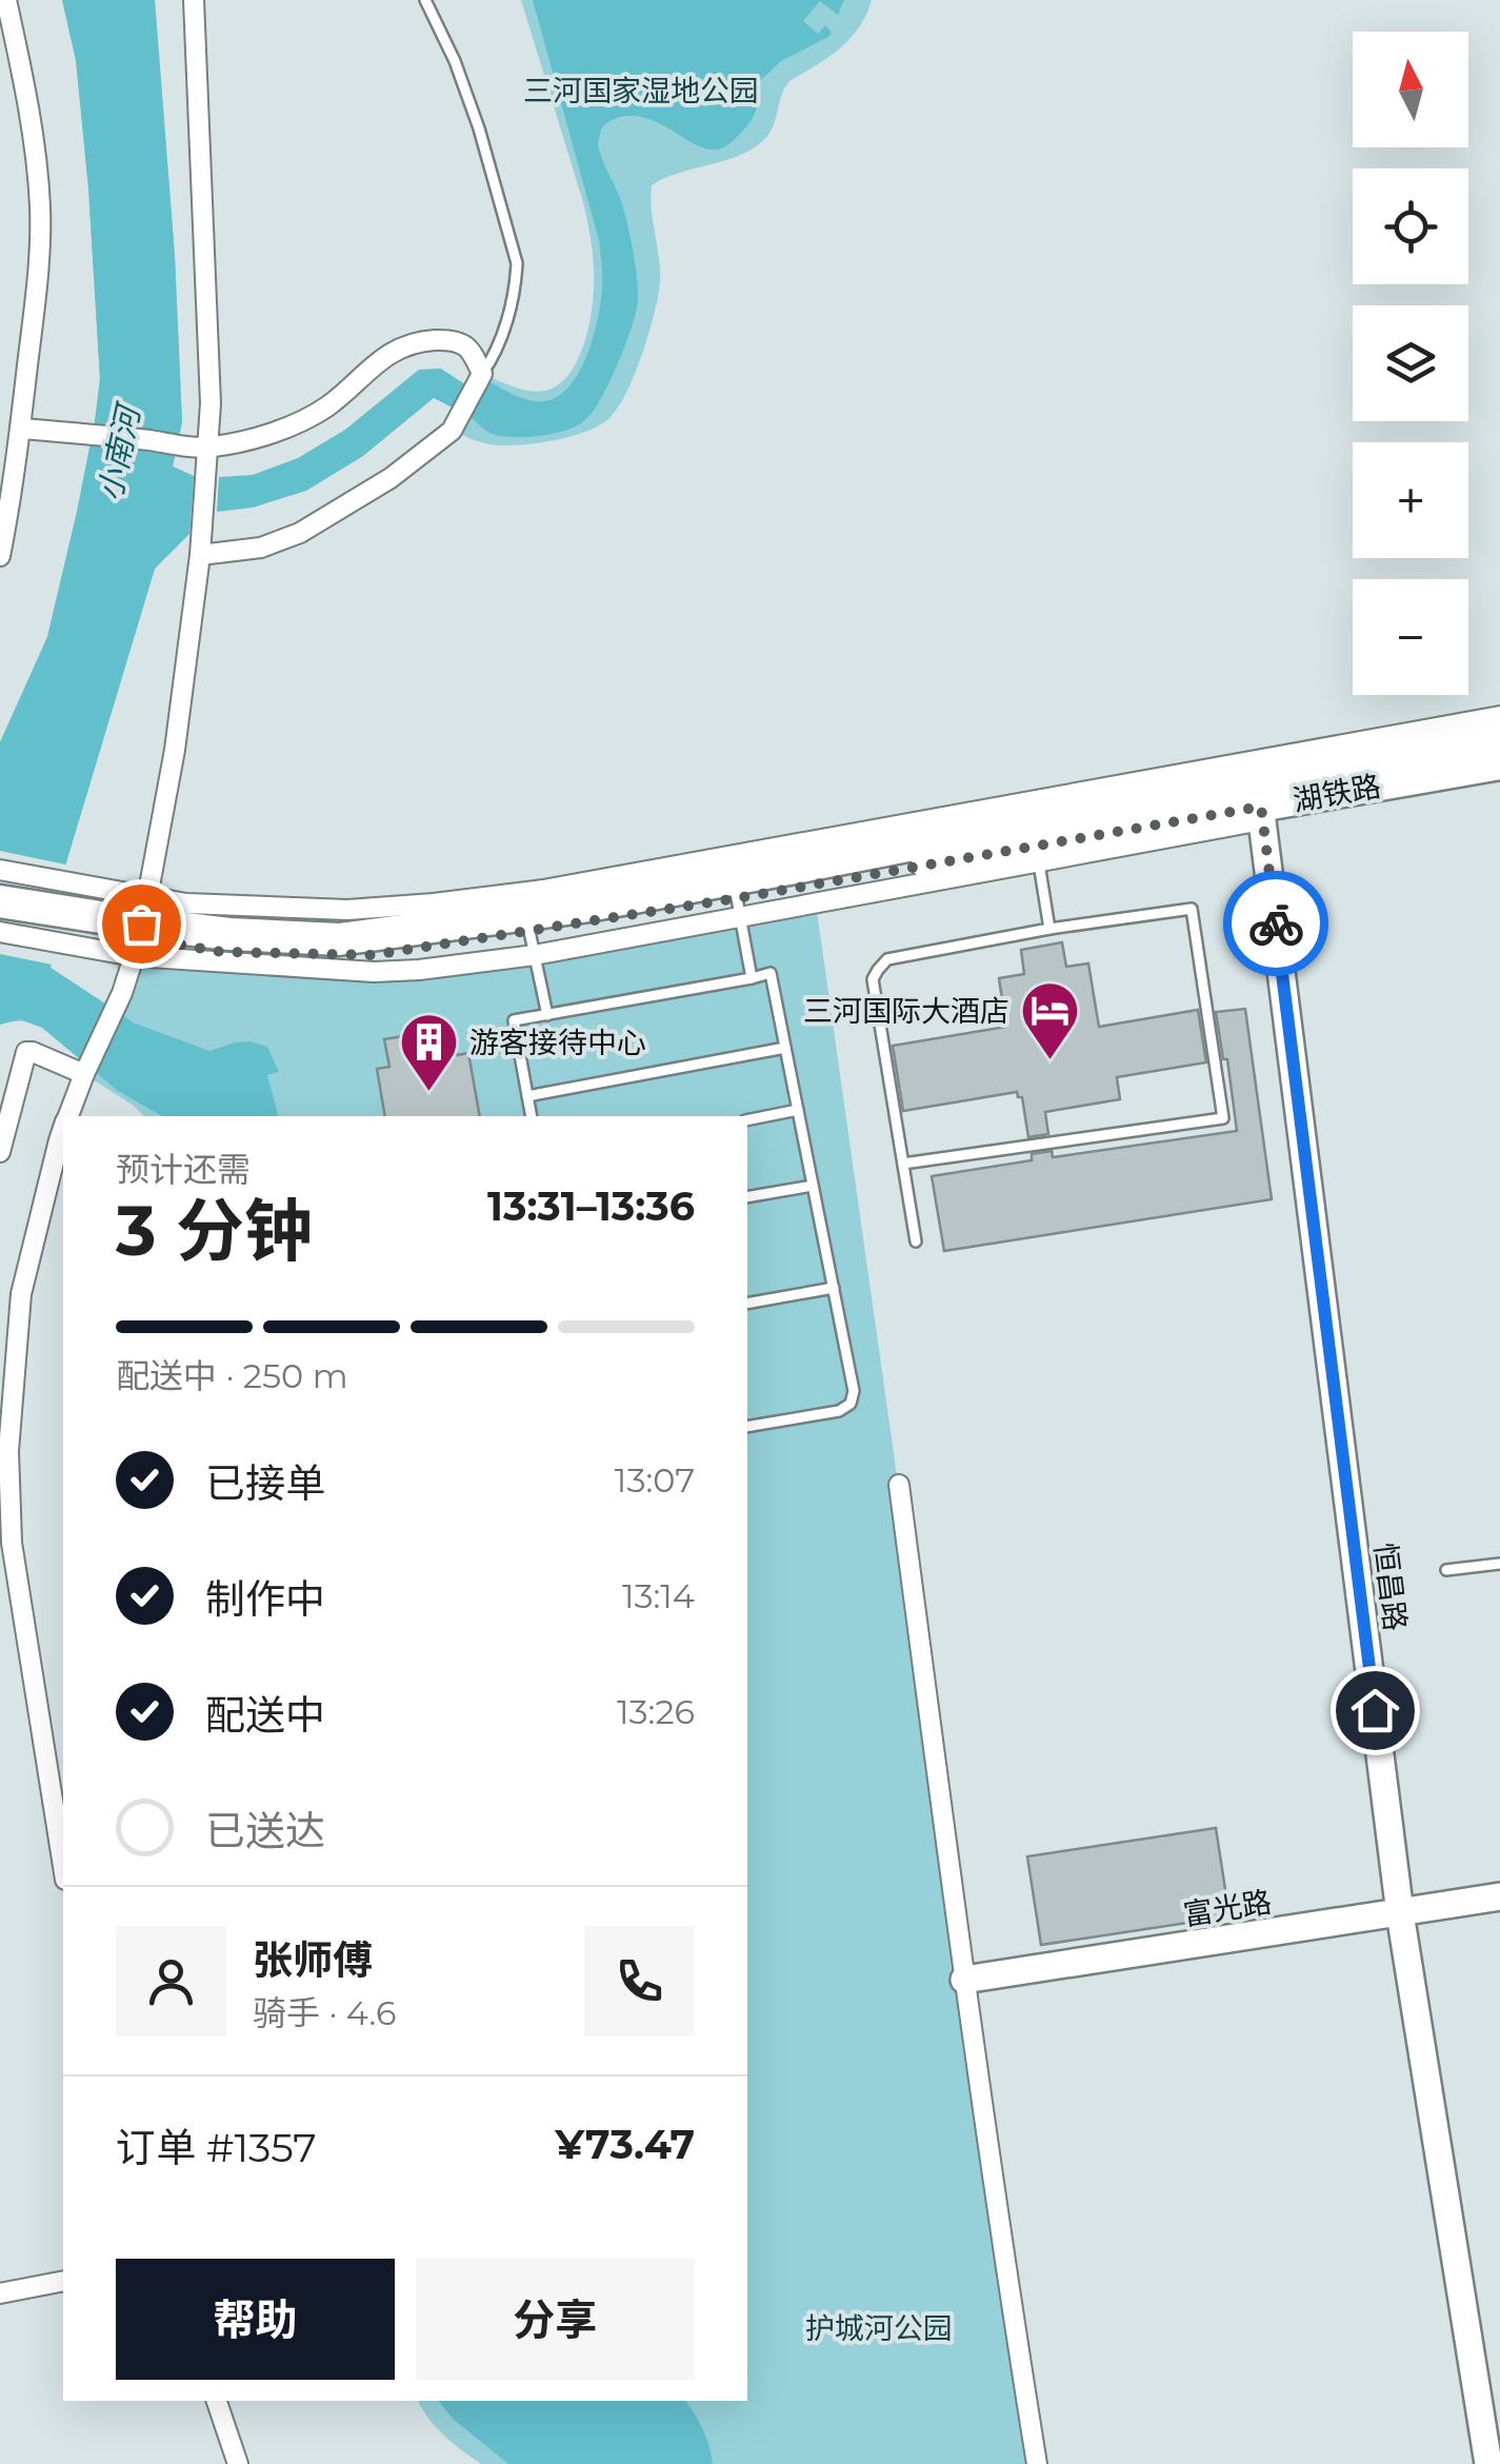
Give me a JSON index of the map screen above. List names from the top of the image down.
{
  "streets": {
    "main road": ["湖铁路"],
    "street": ["恒昌路", "富光路"]
  },
  "crossings": [
    ["湖铁路", "恒昌路"],
    ["恒昌路", "富光路"]
  ],
  "water": ["小南河"],
  "parks": ["三河国家湿地公园", "护城河公园"],
  "places": {
    "hotel": ["三河国际大酒店"],
    "building": ["游客接待中心"]
  },
  "north": "top",
  "page": {
    "map_buttons": ["+", "−"],
    "heading": ["3 分钟", "预计还需", "13:31–13:36"],
    "panel": [
      "张师傅",
      "骑手 · 4.6",
      "订单 #1357",
      "¥73.47"
    ],
    "bar": "配送中 · 250 m",
    "list": [
      ["已接单", "13:07"],
      ["制作中", "13:14"],
      ["配送中", "13:26"],
      "已送达"
    ],
    "buttons": ["帮助", "分享"]
  }
}
